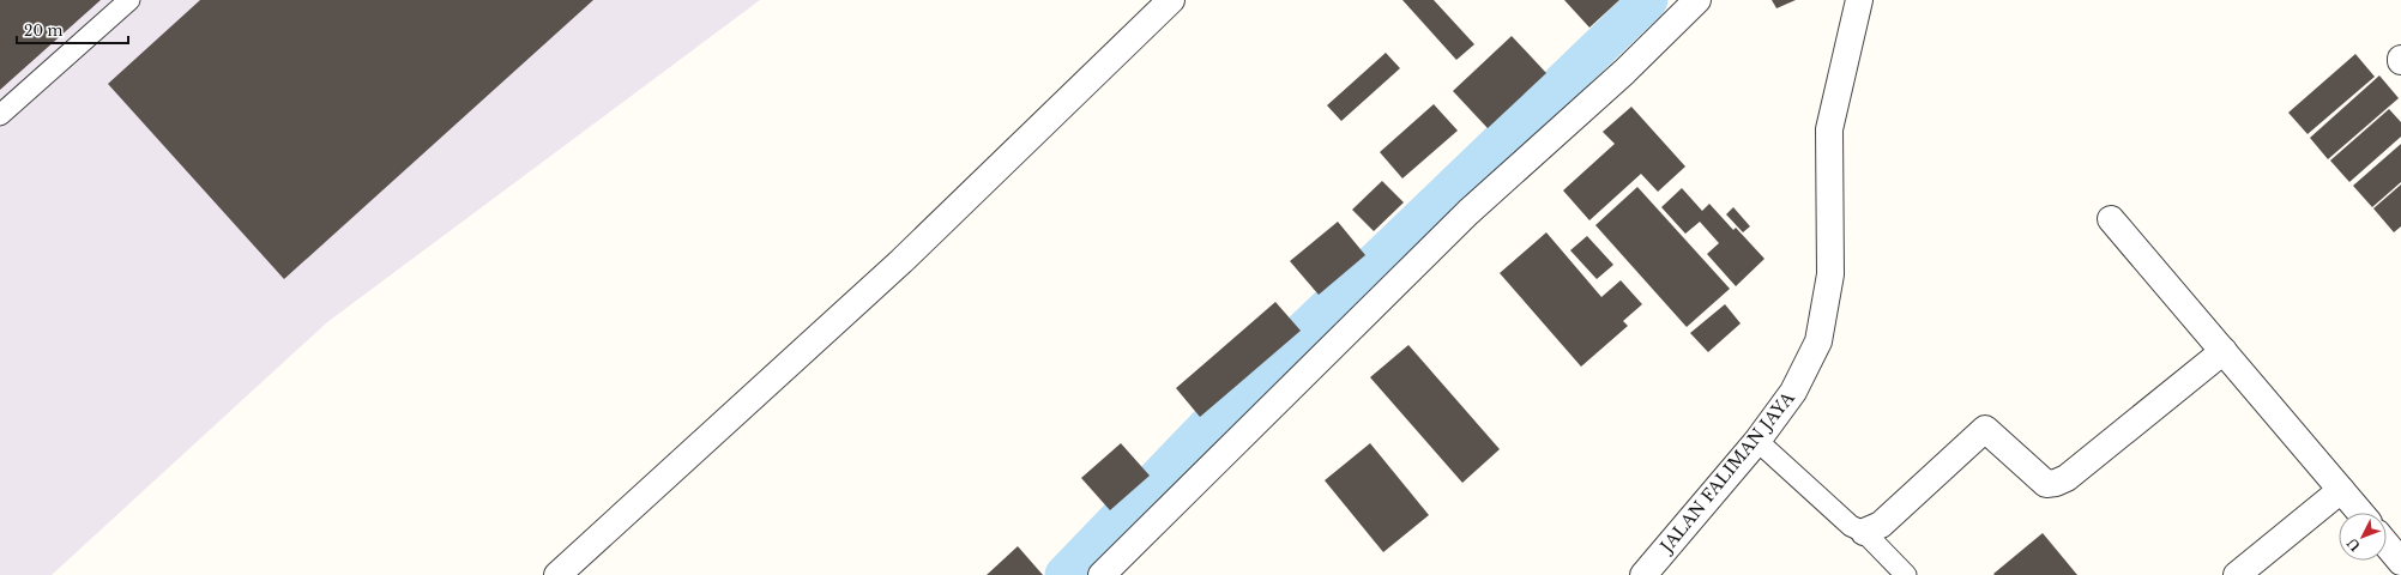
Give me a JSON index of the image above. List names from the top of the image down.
{
  "streets": {
    "street": ["JALAN FALIMAN JAYA"]
  },
  "scale_bar": "20 m",
  "north": "bottom left"
}
